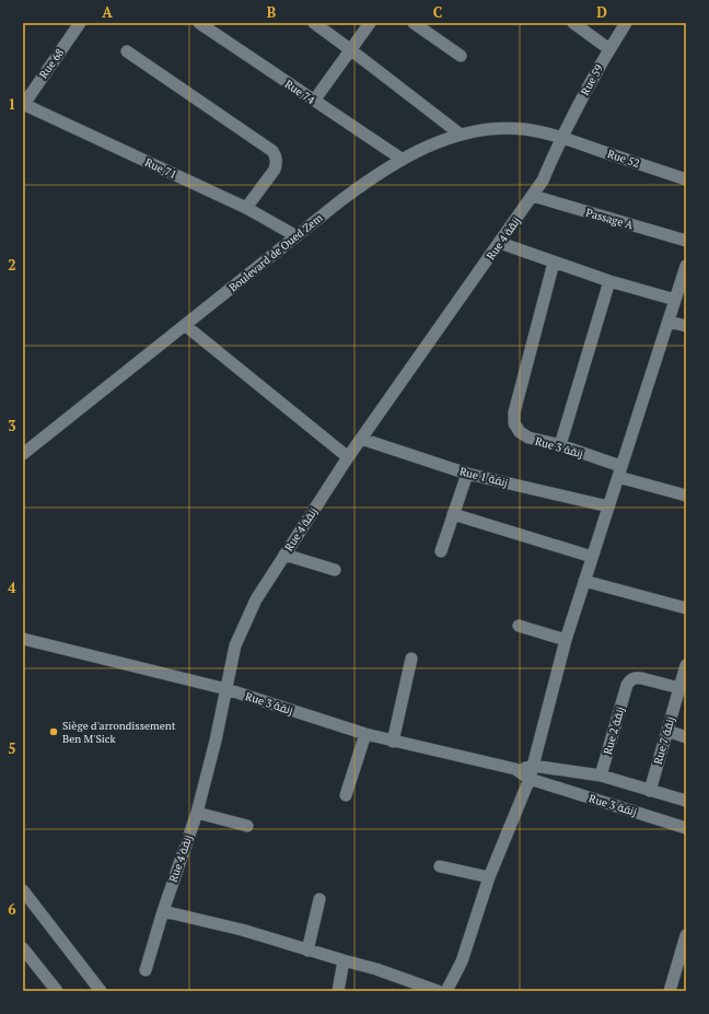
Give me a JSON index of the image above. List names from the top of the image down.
{
  "streets": {
    "street": [
      "Rue 68",
      "Rue 59",
      "Rue 74",
      "Rue 52",
      "Rue 71",
      "Passage A",
      "Rue 4 زنقة",
      "Boulevard de Oued Zem",
      "Rue 3 زنقة",
      "Rue 1 زنقة",
      "Rue 2 زنقة",
      "Rue 7 زنقة"
    ]
  },
  "crossings": [
    ["Rue 68", "Rue 71"],
    ["Rue 59", "Rue 52"],
    ["Rue 59", "Rue 4 زنقة"],
    ["Rue 59", "Boulevard de Oued Zem"],
    ["Rue 74", "Boulevard de Oued Zem"],
    ["Rue 52", "Rue 4 زنقة"],
    ["Rue 52", "Boulevard de Oued Zem"],
    ["Rue 71", "Boulevard de Oued Zem"],
    ["Passage A", "Rue 4 زنقة"],
    ["Rue 4 زنقة", "Boulevard de Oued Zem"],
    ["Rue 4 زنقة", "Rue 3 زنقة"],
    ["Rue 4 زنقة", "Rue 1 زنقة"],
    ["Rue 3 زنقة", "Rue 2 زنقة"],
    ["Rue 3 زنقة", "Rue 7 زنقة"],
    ["Rue 2 زنقة", "Rue 7 زنقة"]
  ],
  "places": ["Siège d'arrondissement Ben M'Sick"],
  "grid": {
    "columns": [
      "A",
      "B",
      "C",
      "D"
    ],
    "rows": [
      "1",
      "2",
      "3",
      "4",
      "5",
      "6"
    ]
  }
}
